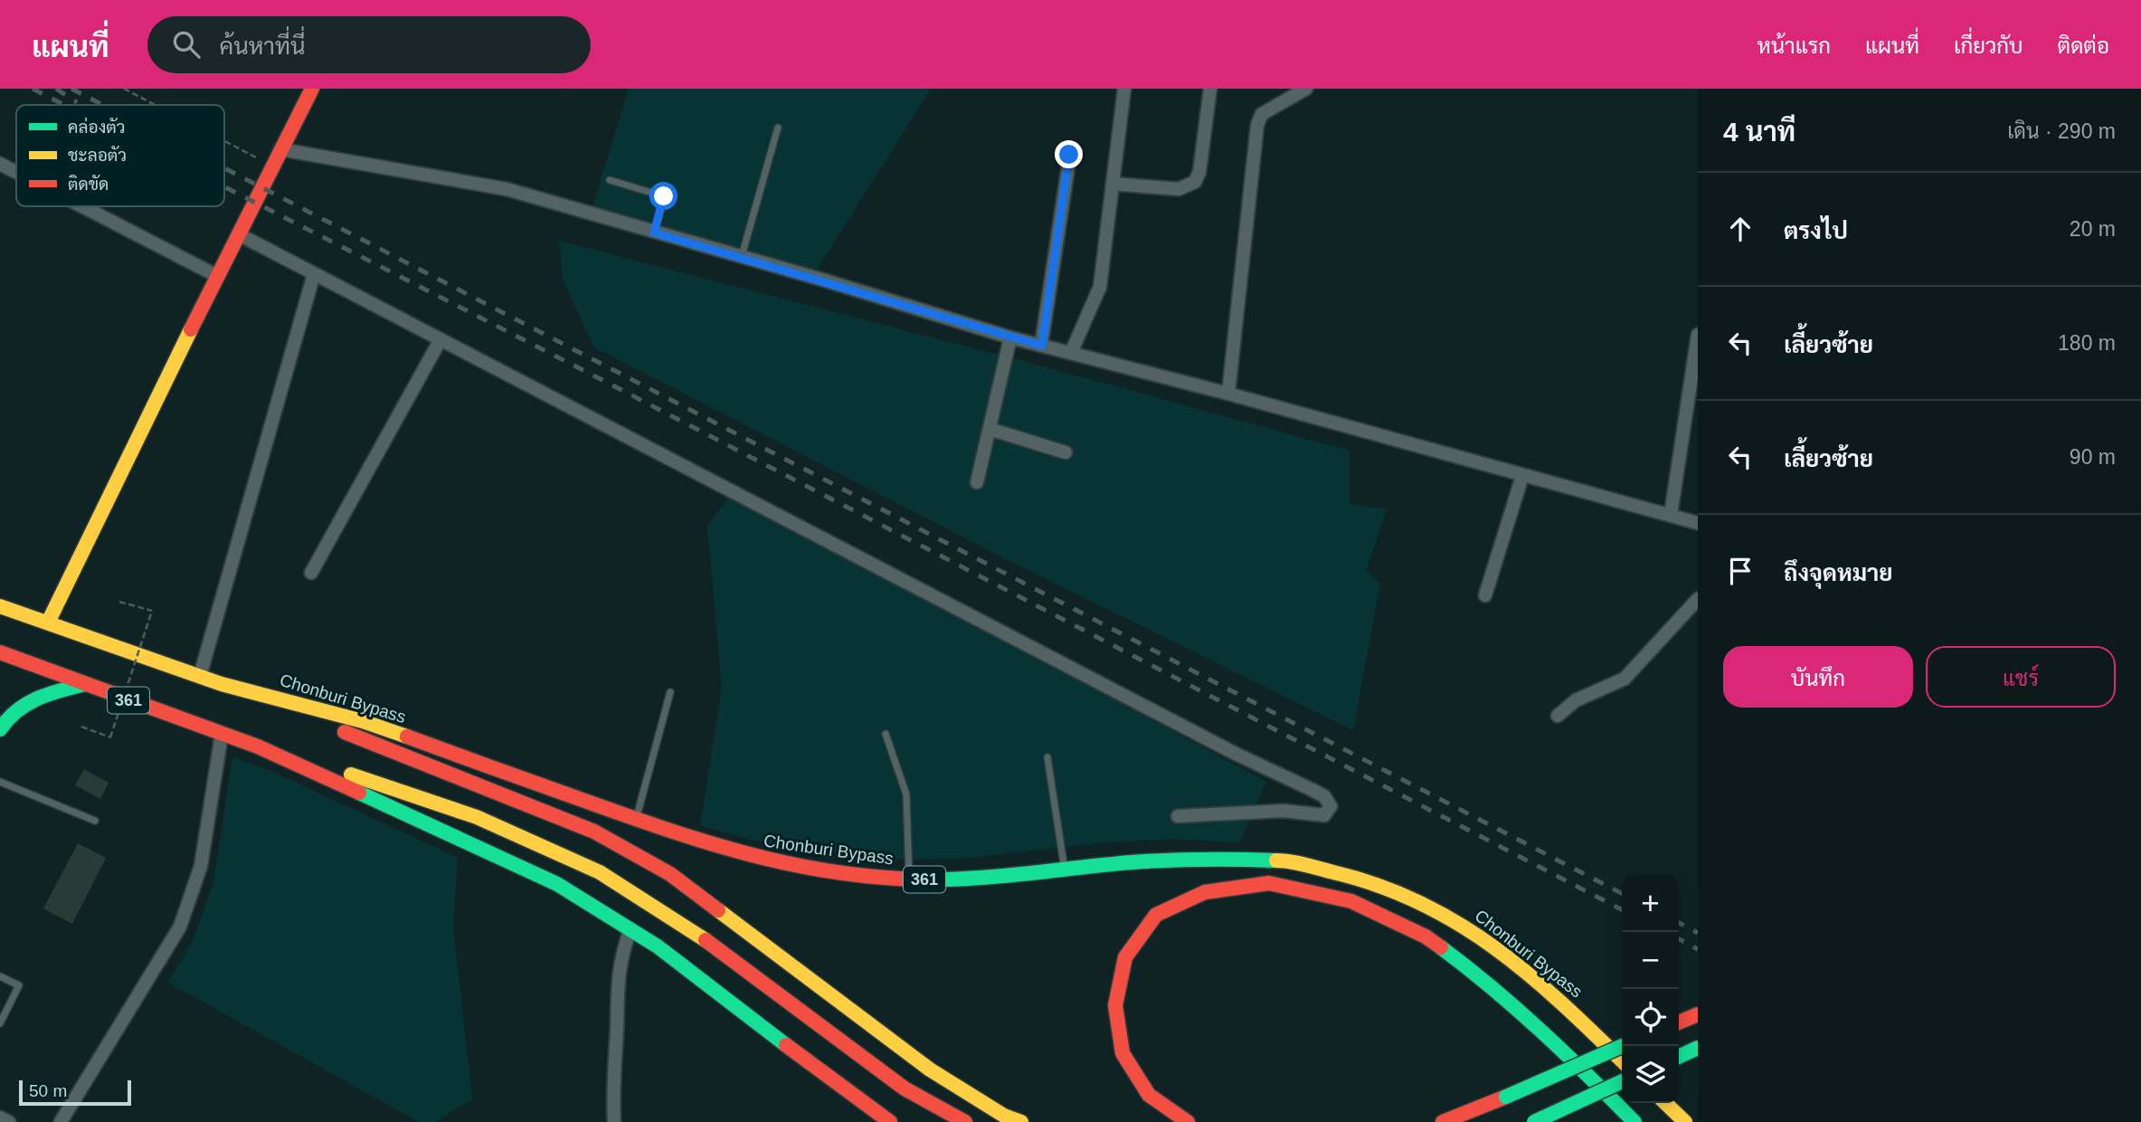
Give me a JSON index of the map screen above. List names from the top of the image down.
{
  "streets": {
    "main road": ["Chonburi Bypass", "361"]
  },
  "legend": ["คล่องตัว", "ชะลอตัว", "ติดขัด"],
  "scale_bar": "50 m",
  "page": {
    "header": "แผนที่",
    "search": "ค้นหาที่นี่",
    "nav": [
      "หน้าแรก",
      "แผนที่",
      "เกี่ยวกับ",
      "ติดต่อ"
    ],
    "heading": ["4 นาที", "เดิน · 290 m"],
    "list": [
      ["ตรงไป", "20 m"],
      ["เลี้ยวซ้าย", "180 m"],
      ["เลี้ยวซ้าย", "90 m"],
      "ถึงจุดหมาย"
    ],
    "buttons": ["บันทึก", "แชร์"],
    "map_buttons": ["+", "−"],
    "scale": "50 m"
  }
}
